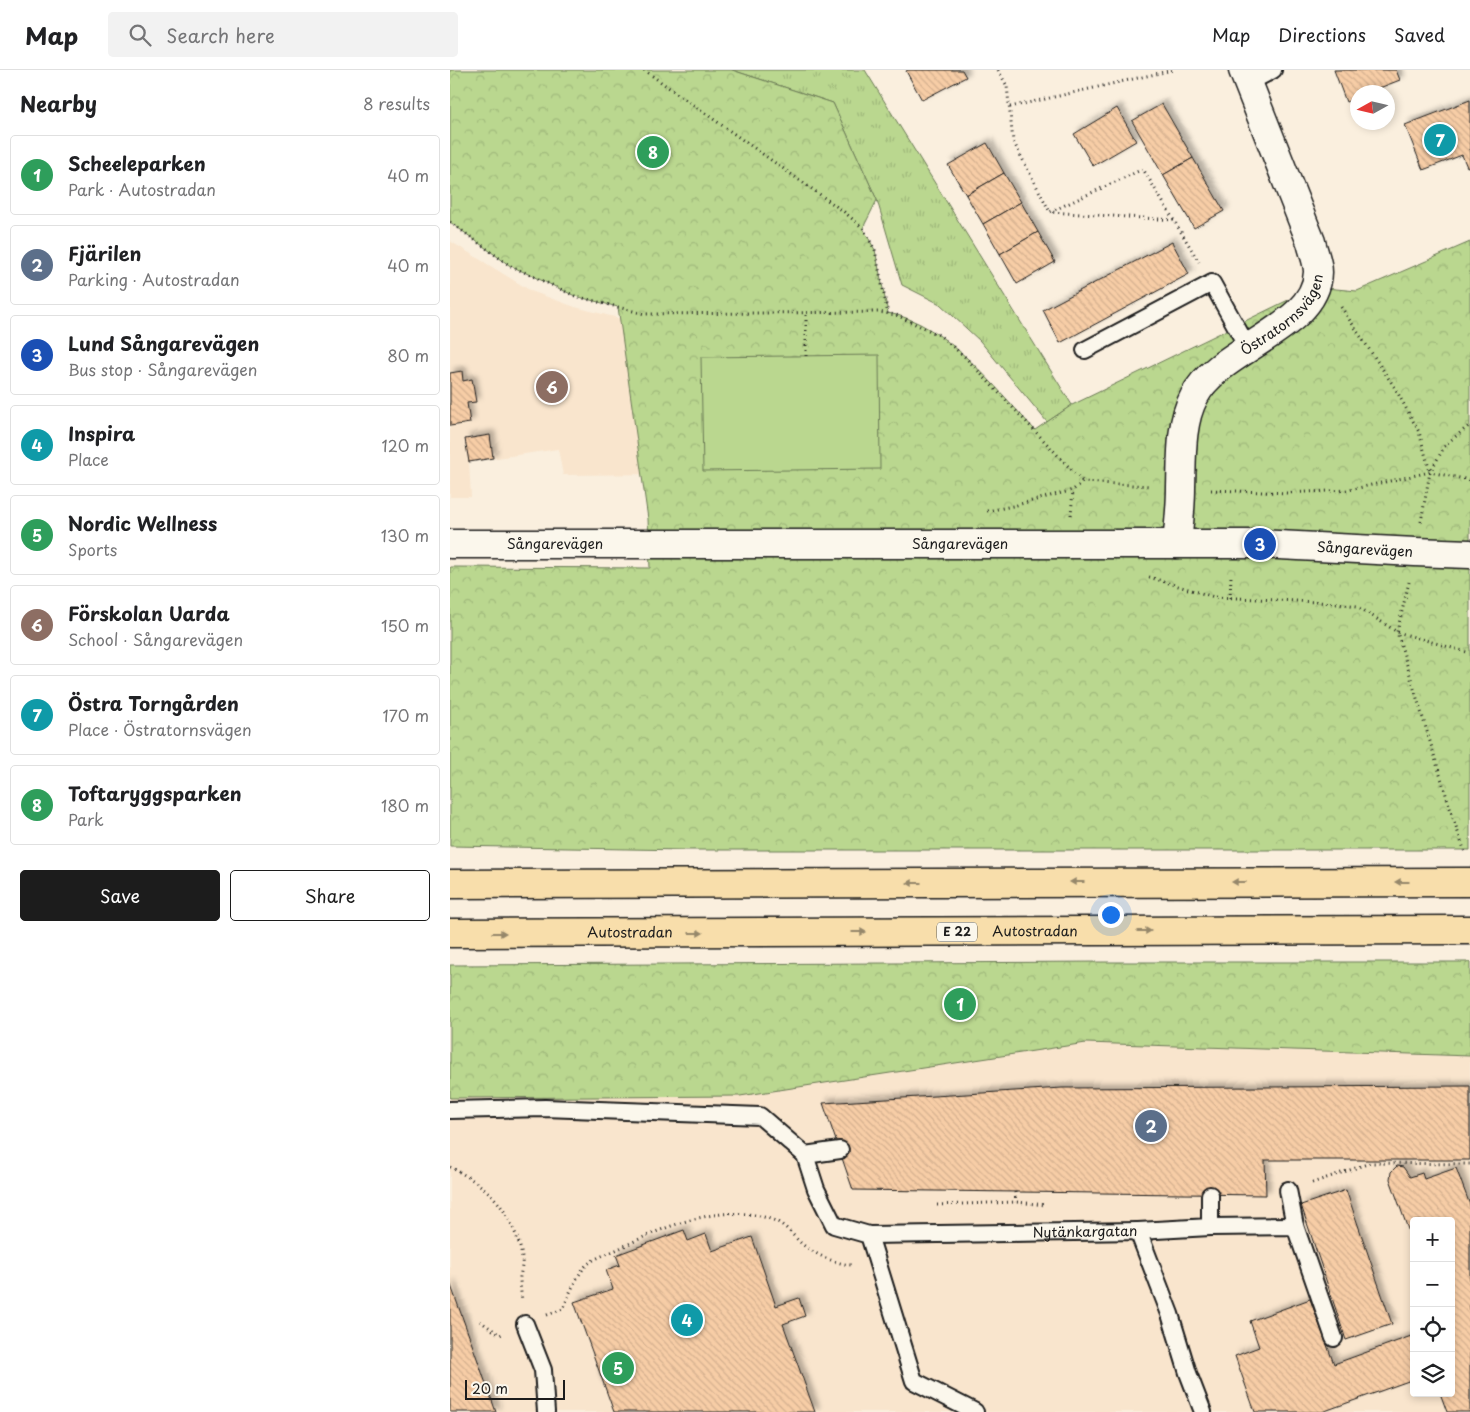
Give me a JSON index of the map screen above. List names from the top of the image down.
{
  "streets": {
    "highway": ["E 22", "Autostradan"],
    "street": ["Östratornsvägen", "Sångarevägen"],
    "lane": ["Nytänkargatan"]
  },
  "crossings": [
    ["Östratornsvägen", "Sångarevägen"]
  ],
  "scale_bar": "20 m",
  "north": "left",
  "page": {
    "header": "Map",
    "search": "Search here",
    "nav": ["Map", "Directions", "Saved"],
    "heading": ["Nearby", "8 results"],
    "pins": [
      "7",
      "8",
      "6",
      "3",
      "1",
      "2",
      "4",
      "5"
    ],
    "list": [
      {
        "mark": "1",
        "name": "Scheeleparken",
        "note": "Park · Autostradan",
        "value": "40 m"
      },
      {
        "mark": "2",
        "name": "Fjärilen",
        "note": "Parking · Autostradan",
        "value": "40 m"
      },
      {
        "mark": "3",
        "name": "Lund Sångarevägen",
        "note": "Bus stop · Sångarevägen",
        "value": "80 m"
      },
      {
        "mark": "4",
        "name": "Inspira",
        "note": "Place",
        "value": "120 m"
      },
      {
        "mark": "5",
        "name": "Nordic Wellness",
        "note": "Sports",
        "value": "130 m"
      },
      {
        "mark": "6",
        "name": "Förskolan Uarda",
        "note": "School · Sångarevägen",
        "value": "150 m"
      },
      {
        "mark": "7",
        "name": "Östra Torngården",
        "note": "Place · Östratornsvägen",
        "value": "170 m"
      },
      {
        "mark": "8",
        "name": "Toftaryggsparken",
        "note": "Park",
        "value": "180 m"
      }
    ],
    "buttons": ["Save", "Share"],
    "map_buttons": ["+", "−"],
    "scale": "20 m"
  }
}
